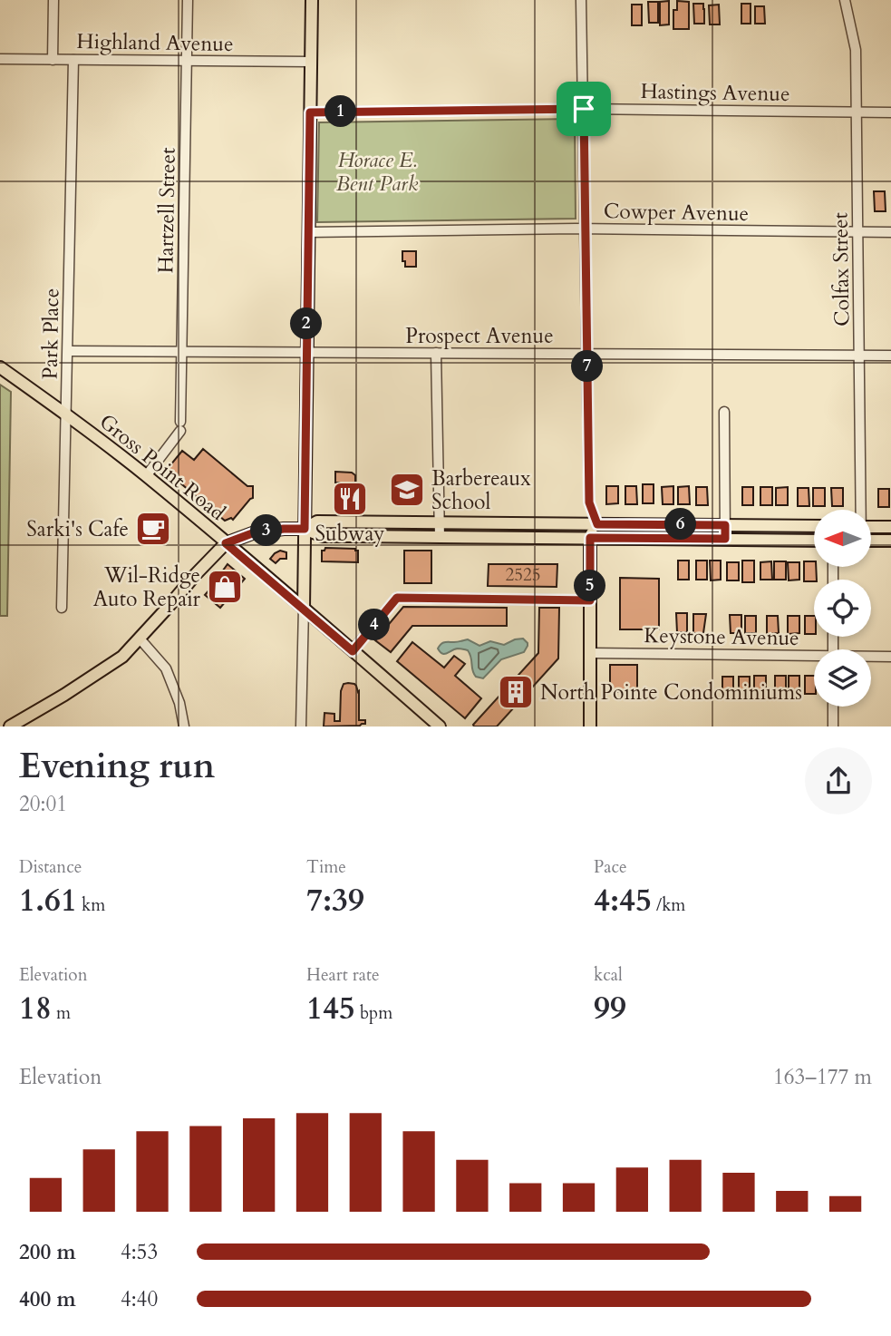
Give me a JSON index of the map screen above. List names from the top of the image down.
{
  "streets": {
    "main road": ["Gross Point Road"],
    "street": [
      "Highland Avenue",
      "Hastings Avenue",
      "Hartzell Street",
      "Cowper Avenue",
      "Colfax Street",
      "Park Place",
      "Prospect Avenue",
      "Keystone Avenue"
    ]
  },
  "crossings": [
    ["Highland Avenue", "Hartzell Street"],
    ["Highland Avenue", "Park Place"],
    ["Hastings Avenue", "Colfax Street"],
    ["Hartzell Street", "Prospect Avenue"],
    ["Hartzell Street", "Gross Point Road"],
    ["Cowper Avenue", "Colfax Street"],
    ["Colfax Street", "Prospect Avenue"],
    ["Park Place", "Prospect Avenue"],
    ["Park Place", "Gross Point Road"]
  ],
  "parks": ["Horace E. Bent Park"],
  "places": {
    "school or university": ["Barbereaux School"],
    "restaurant": ["Subway"],
    "cafe": ["Sarki's Cafe"],
    "shop": ["Wil-Ridge Auto Repair"],
    "building": ["North Pointe Condominiums"]
  },
  "house_numbers": ["2525"],
  "north": "left",
  "page": {
    "pins": [
      "1",
      "2",
      "7",
      "6",
      "3",
      "5",
      "4"
    ],
    "heading": ["Evening run", "20:01"],
    "stats": [
      ["Distance", "1.61 km"],
      ["Time", "7:39"],
      ["Pace", "4:45 /km"],
      ["Elevation", "18 m"],
      ["Heart rate", "145 bpm"],
      ["kcal", "99"]
    ],
    "chart": ["Elevation", "163–177 m"],
    "list": [
      {
        "name": "200 m",
        "note": "4:53"
      },
      {
        "name": "400 m",
        "note": "4:40"
      }
    ]
  }
}
